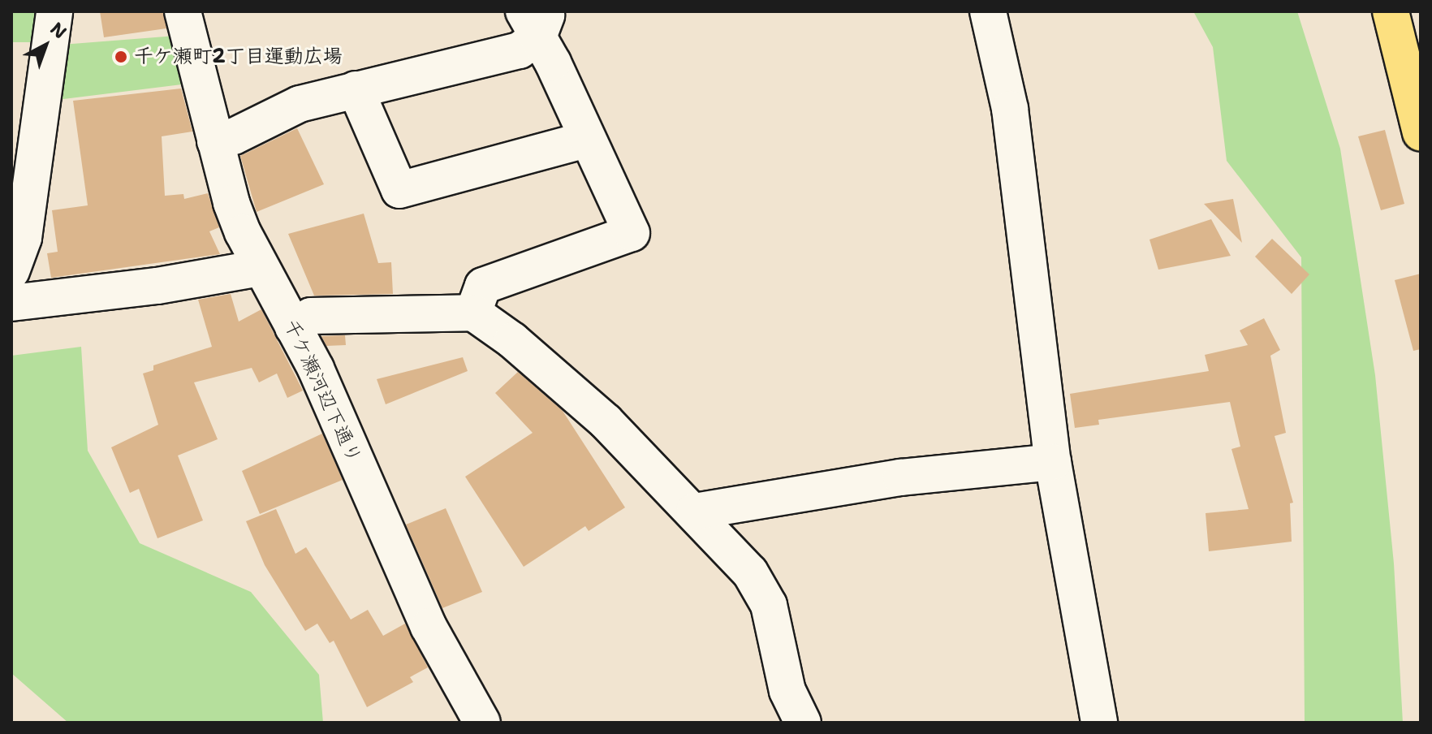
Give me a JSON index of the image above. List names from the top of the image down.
{
  "streets": {
    "street": ["千ケ瀬河辺下通り"]
  },
  "places": ["千ケ瀬町2丁目運動広場"],
  "north": "top right"
}
